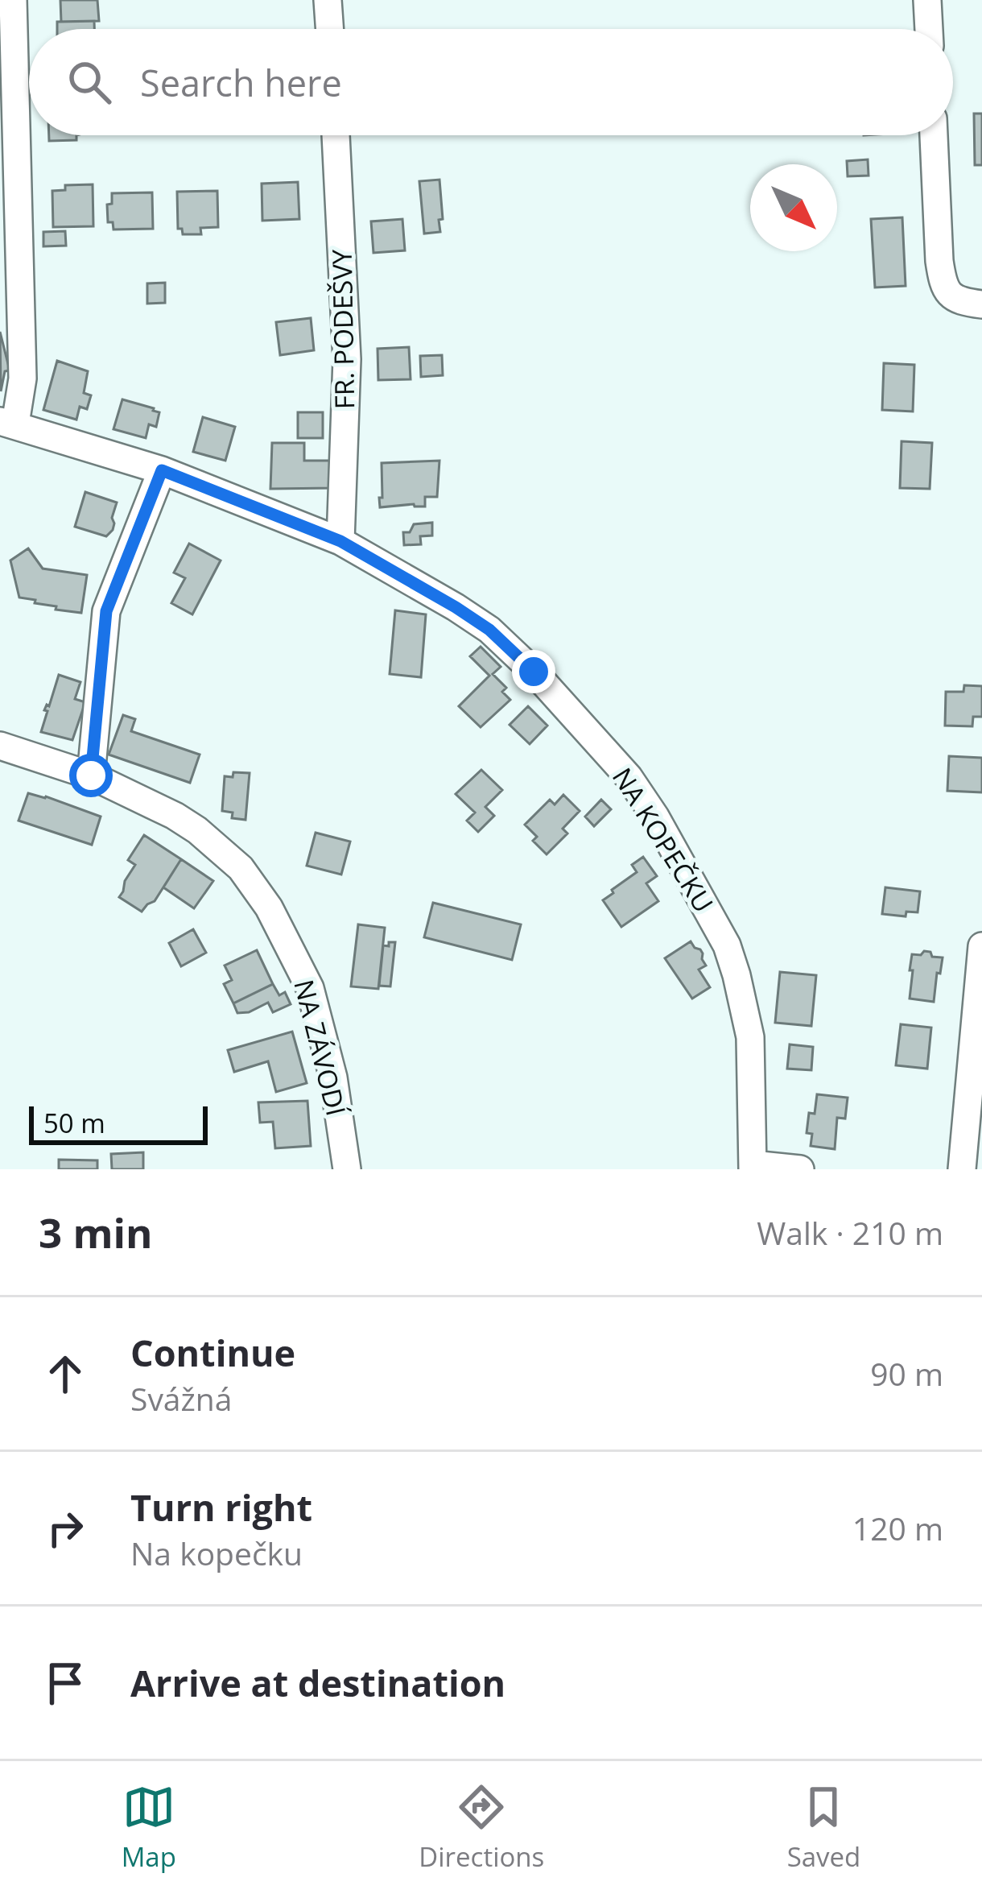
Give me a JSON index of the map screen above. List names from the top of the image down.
{
  "streets": {
    "street": ["FR. PODEŠVY", "NA KOPEČKU", "NA ZÁVODÍ"]
  },
  "crossings": [
    ["FR. PODEŠVY", "NA KOPEČKU"]
  ],
  "scale_bar": "50 m",
  "north": "bottom right",
  "page": {
    "search": "Search here",
    "scale": "50 m",
    "heading": ["3 min", "Walk · 210 m"],
    "list": [
      ["Continue", "Svážná", "90 m"],
      ["Turn right", "Na kopečku", "120 m"],
      "Arrive at destination"
    ],
    "nav": ["Map", "Directions", "Saved"]
  }
}
